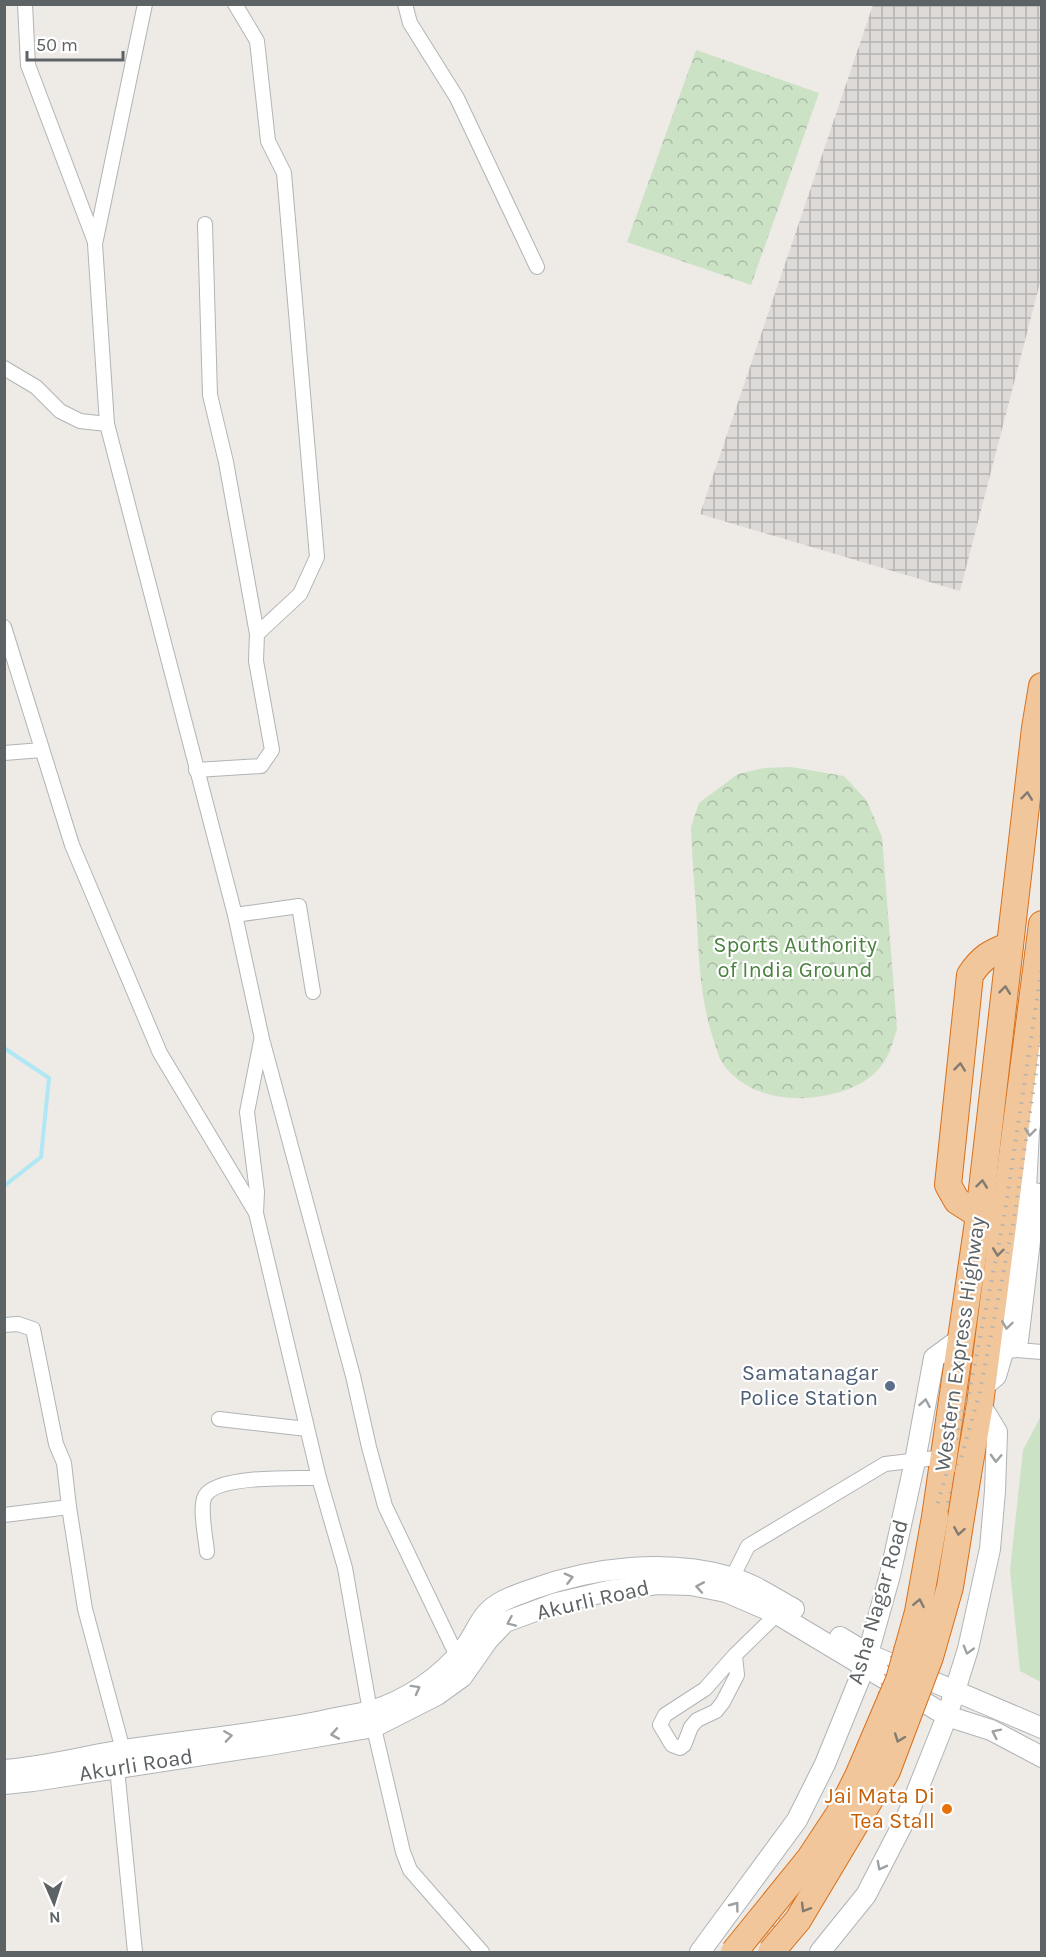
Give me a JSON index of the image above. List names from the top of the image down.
{
  "streets": {
    "highway": ["Western Express Highway"],
    "street": ["Akurli Road", "Asha Nagar Road"]
  },
  "crossings": [
    ["Western Express Highway", "Asha Nagar Road"],
    ["Akurli Road", "Asha Nagar Road"]
  ],
  "parks": ["Sports Authority of India Ground"],
  "places": ["Samatanagar Police Station", "Jai Mata Di Tea Stall"],
  "scale_bar": "50 m",
  "north": "bottom"
}
